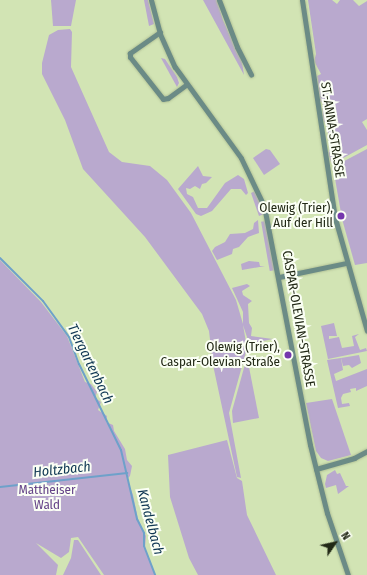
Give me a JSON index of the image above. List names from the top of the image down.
{
  "streets": {
    "street": ["ST.-ANNA-STRASSE", "CASPAR-OLEVIAN-STRASSE"]
  },
  "water": ["Tiergartenbach", "Holtzbach", "Kandelbach"],
  "parks": ["Mattheiser Wald"],
  "places": ["Olewig (Trier), Auf der Hill", "Olewig (Trier), Caspar-Olevian-Straße"],
  "north": "top right"
}
